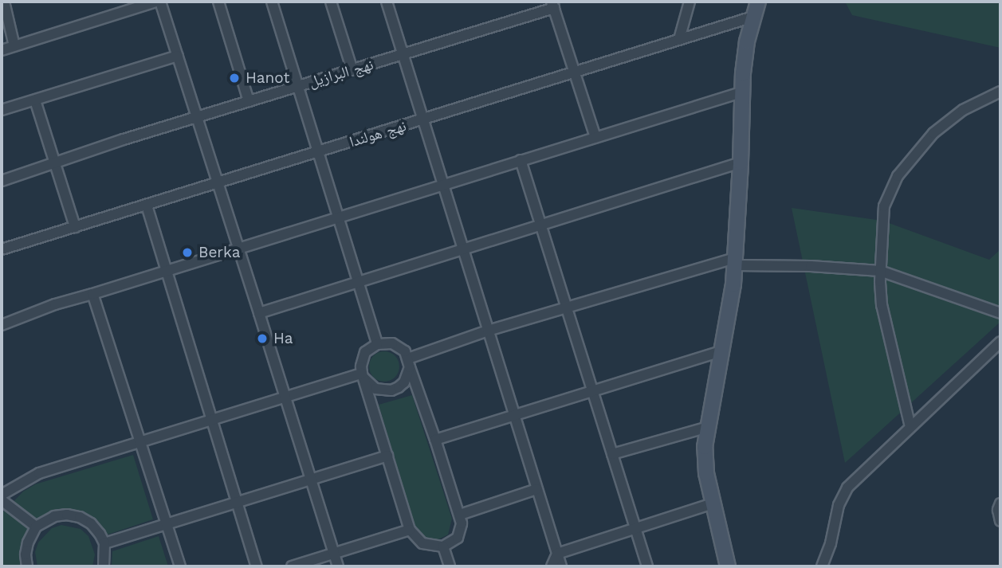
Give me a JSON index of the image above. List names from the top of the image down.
{
  "streets": {
    "street": ["نهج البرازيل", "نهج هولندا"]
  },
  "places": ["Hanot", "Berka", "Ha"]
}
